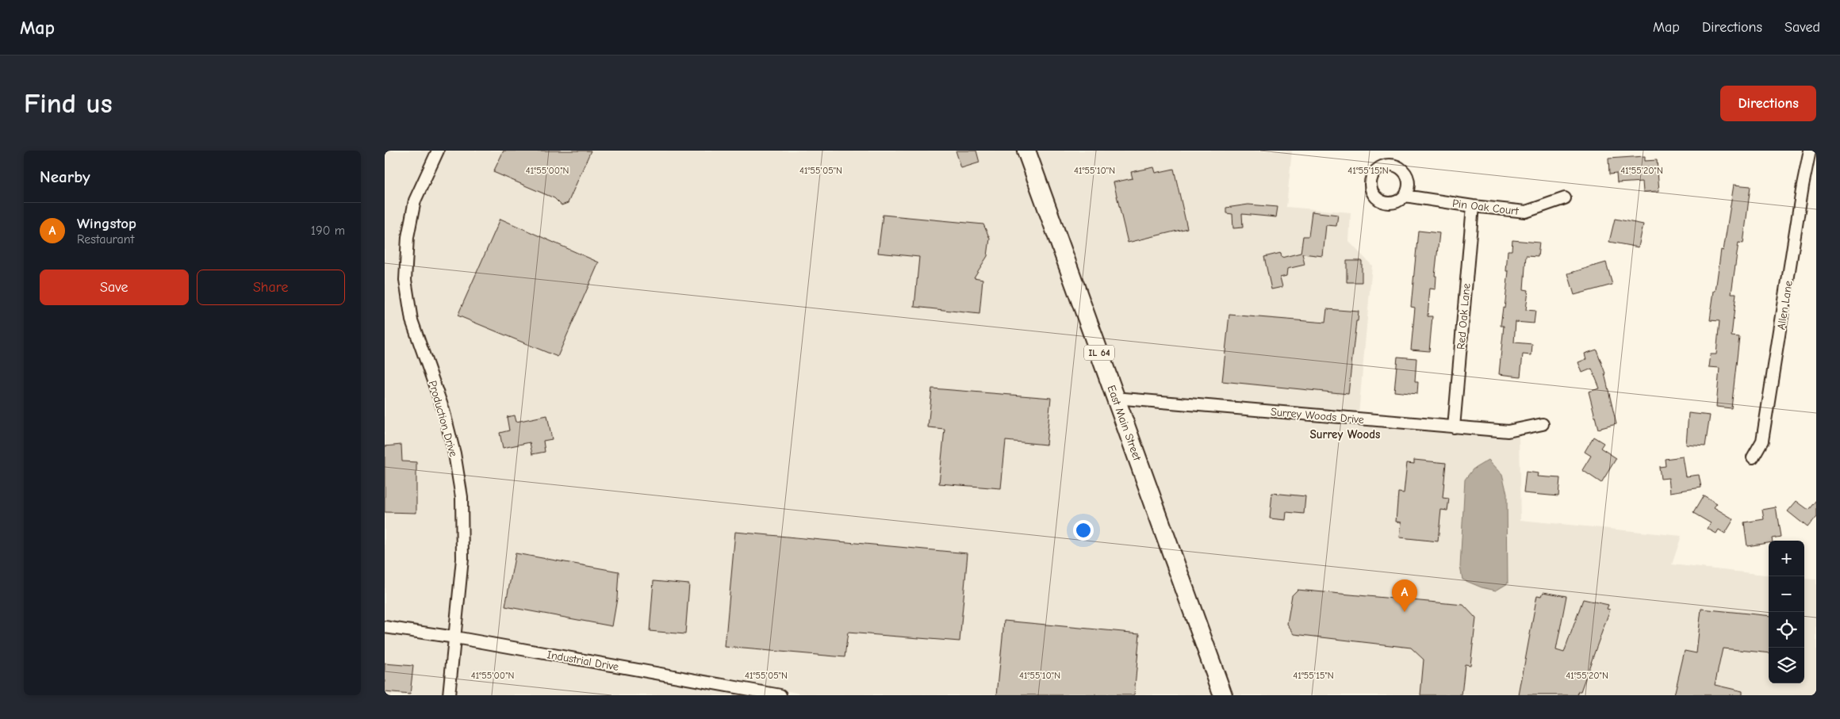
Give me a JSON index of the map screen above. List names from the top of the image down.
{
  "streets": {
    "main road": ["IL 64", "East Main Street"],
    "street": [
      "Pin Oak Court",
      "Allen Lane",
      "Red Oak Lane",
      "Surrey Woods Drive",
      "Production Drive",
      "Industrial Drive"
    ]
  },
  "crossings": [
    ["Pin Oak Court", "Red Oak Lane"],
    ["Red Oak Lane", "Surrey Woods Drive"],
    ["Surrey Woods Drive", "East Main Street"],
    ["Production Drive", "Industrial Drive"]
  ],
  "districts": ["Surrey Woods"],
  "page": {
    "header": "Map",
    "nav": ["Map", "Directions", "Saved"],
    "buttons": [
      "Directions",
      ["Save", "Share"]
    ],
    "title": "Find us",
    "heading": "Nearby",
    "list": [
      {
        "mark": "A",
        "name": "Wingstop",
        "note": "Restaurant",
        "value": "190 m"
      }
    ],
    "map_buttons": ["+", "−"],
    "pins": "A"
  },
  "coordinates": [
    "41°55'00\"N",
    "41°55'05\"N",
    "41°55'10\"N",
    "41°55'15\"N",
    "41°55'20\"N"
  ]
}
